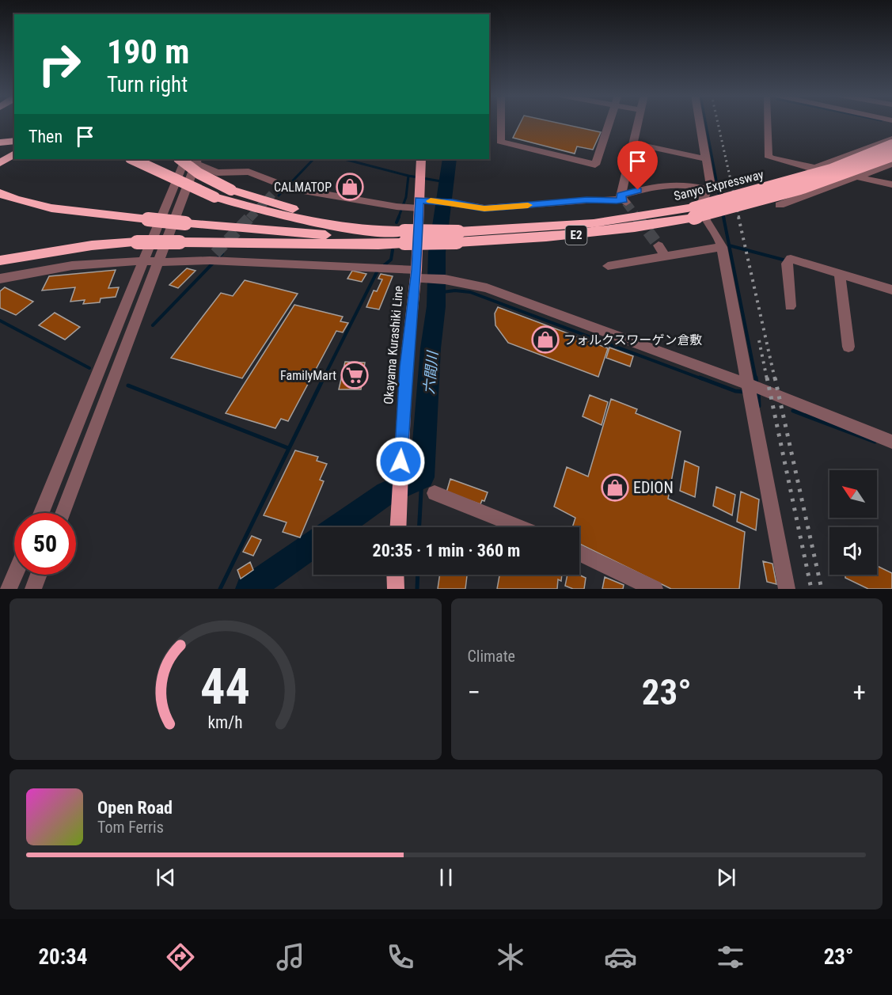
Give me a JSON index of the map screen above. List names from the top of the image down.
{
  "streets": {
    "highway": ["Sanyo Expressway", "E2"],
    "main road": ["Okayama Kurashiki Line"]
  },
  "water": ["六間川"],
  "places": {
    "shop": ["CALMATOP", "フォルクスワーゲン倉敷", "EDION"],
    "supermarket": ["FamilyMart"]
  },
  "north": "top left",
  "page": {
    "turn": ["190 m", "Turn right"],
    "then": "Then",
    "limit": "50",
    "trip": "20:35 · 1 min · 360 m",
    "tile": "Climate",
    "heat": ["−", "23°", "+"],
    "song": ["Open Road", "Tom Ferris"],
    "tabs": ["20:34", "23°"],
    "gauge": ["44", "km/h"]
  }
}
